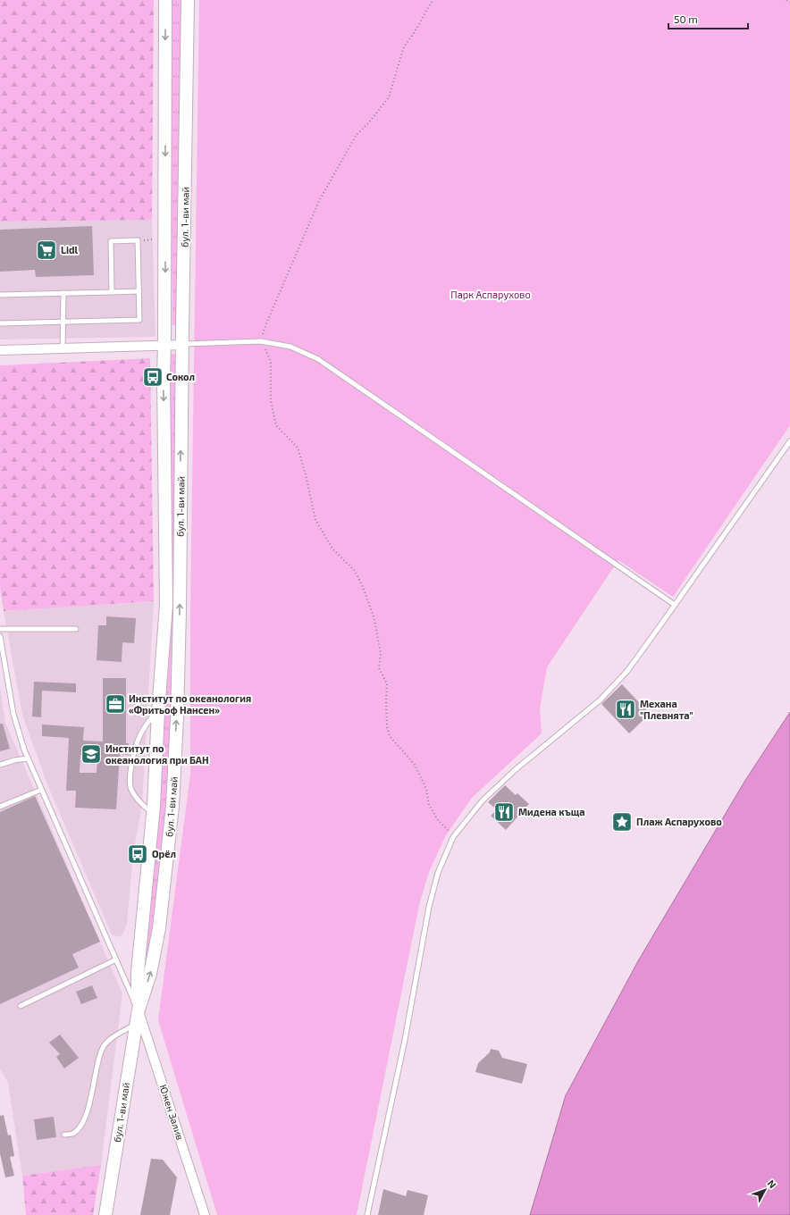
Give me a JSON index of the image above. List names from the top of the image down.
{
  "streets": {
    "main road": ["бул. 1-ви май"],
    "street": ["Южен Залив"]
  },
  "crossings": [
    ["бул. 1-ви май", "Южен Залив"]
  ],
  "parks": ["Парк Аспарухово"],
  "places": {
    "supermarket": ["Lidl"],
    "bus stop": ["Сокол", "Орёл"],
    "office": ["Институт по океанология «Фритьоф Нансен»"],
    "restaurant": ["Механа \"Плевнята\"", "Мидена къща"],
    "school or university": ["Институт по океанология при БАН"],
    "place": ["Плаж Аспарухово"]
  },
  "scale_bar": "50 m",
  "north": "top right"
}
